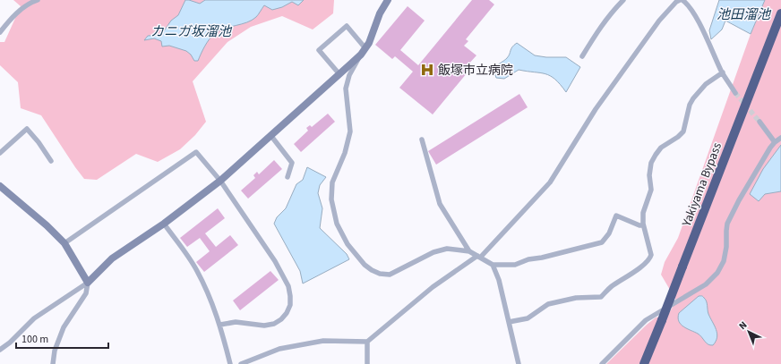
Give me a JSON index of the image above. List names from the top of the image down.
{
  "streets": {
    "highway": ["Yakiyama Bypass"]
  },
  "water": ["池田溜池", "カニガ坂溜池"],
  "places": {
    "hospital": ["飯塚市立病院"]
  },
  "scale_bar": "100 m",
  "north": "top left"
}
